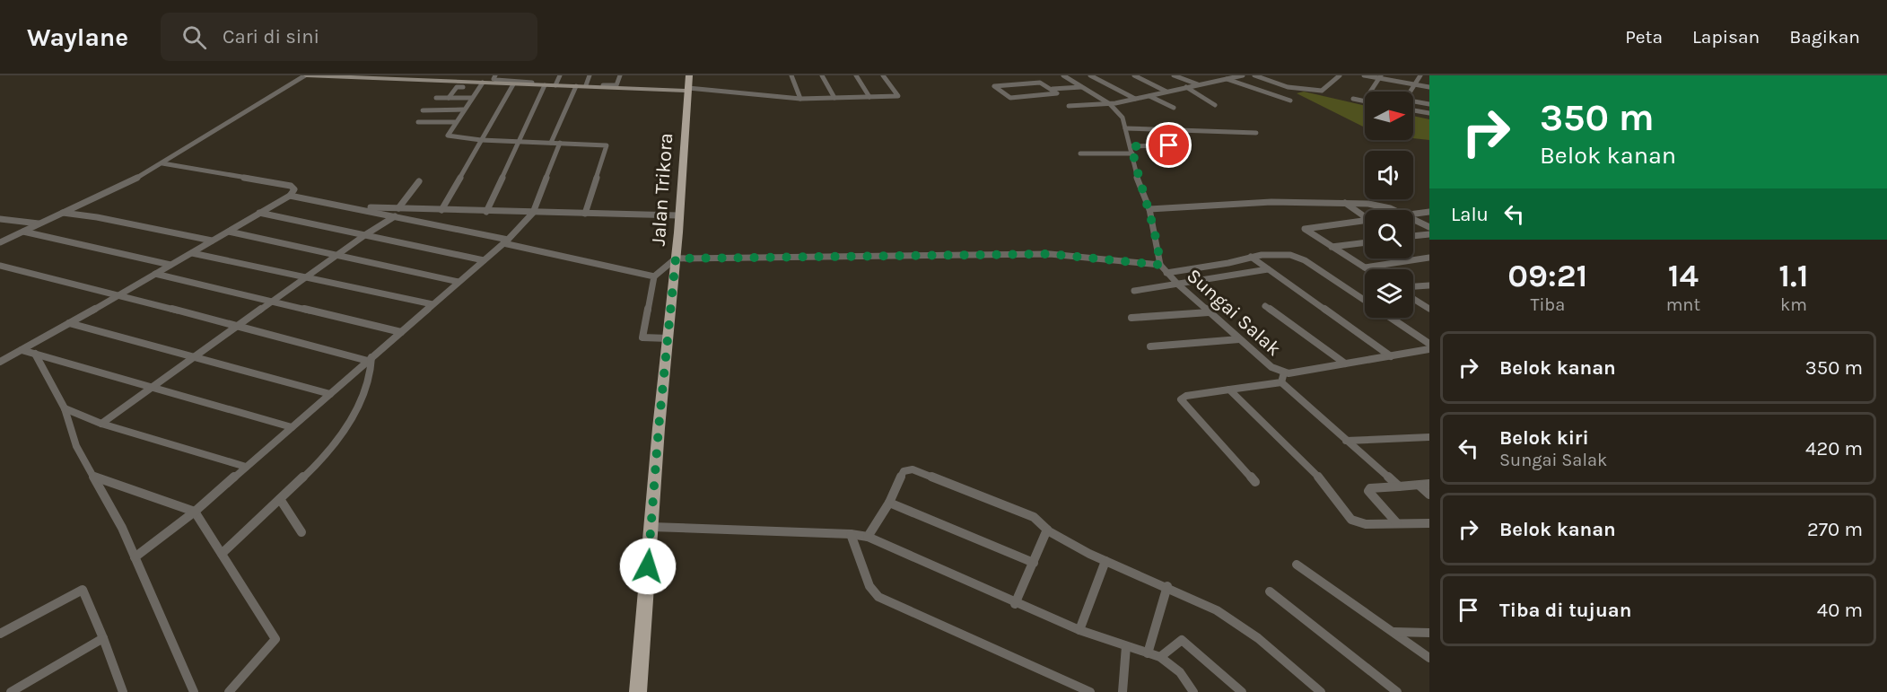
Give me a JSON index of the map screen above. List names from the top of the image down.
{
  "streets": {
    "main road": ["Jalan Trikora"],
    "street": ["Sungai Salak"]
  },
  "north": "right",
  "page": {
    "header": "Waylane",
    "search": "Cari di sini",
    "nav": ["Peta", "Lapisan", "Bagikan"],
    "turn": ["350 m", "Belok kanan"],
    "then": "Lalu",
    "eta": [
      "09:21",
      "Tiba",
      "14",
      "mnt",
      "1.1",
      "km"
    ],
    "list": [
      {
        "name": "Belok kanan",
        "value": "350 m"
      },
      {
        "name": "Belok kiri",
        "note": "Sungai Salak",
        "value": "420 m"
      },
      {
        "name": "Belok kanan",
        "value": "270 m"
      },
      {
        "name": "Tiba di tujuan",
        "value": "40 m"
      }
    ]
  }
}
